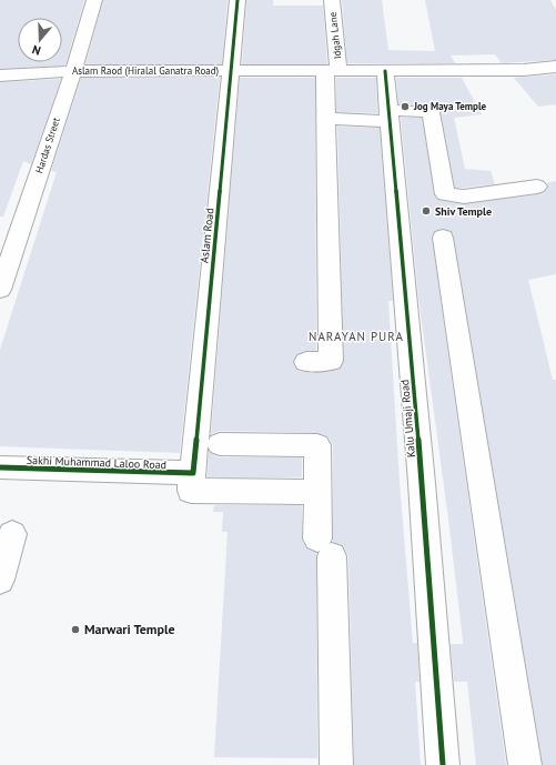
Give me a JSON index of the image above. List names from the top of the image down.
{
  "streets": {
    "street": [
      "Idgah Lane",
      "Aslam Raod (Hiralal Ganatra Road)",
      "Hardas Street",
      "Aslam Road",
      "Kalu Umaji Road",
      "Sakhi Muhammad Laloo Road"
    ]
  },
  "crossings": [
    ["Idgah Lane", "Aslam Raod (Hiralal Ganatra Road)"],
    ["Aslam Raod (Hiralal Ganatra Road)", "Hardas Street"],
    ["Aslam Raod (Hiralal Ganatra Road)", "Aslam Road"],
    ["Aslam Raod (Hiralal Ganatra Road)", "Kalu Umaji Road"],
    ["Aslam Road", "Sakhi Muhammad Laloo Road"]
  ],
  "districts": ["NARAYAN PURA"],
  "places": ["Jog Maya Temple", "Shiv Temple", "Marwari Temple"],
  "north": "bottom"
}
